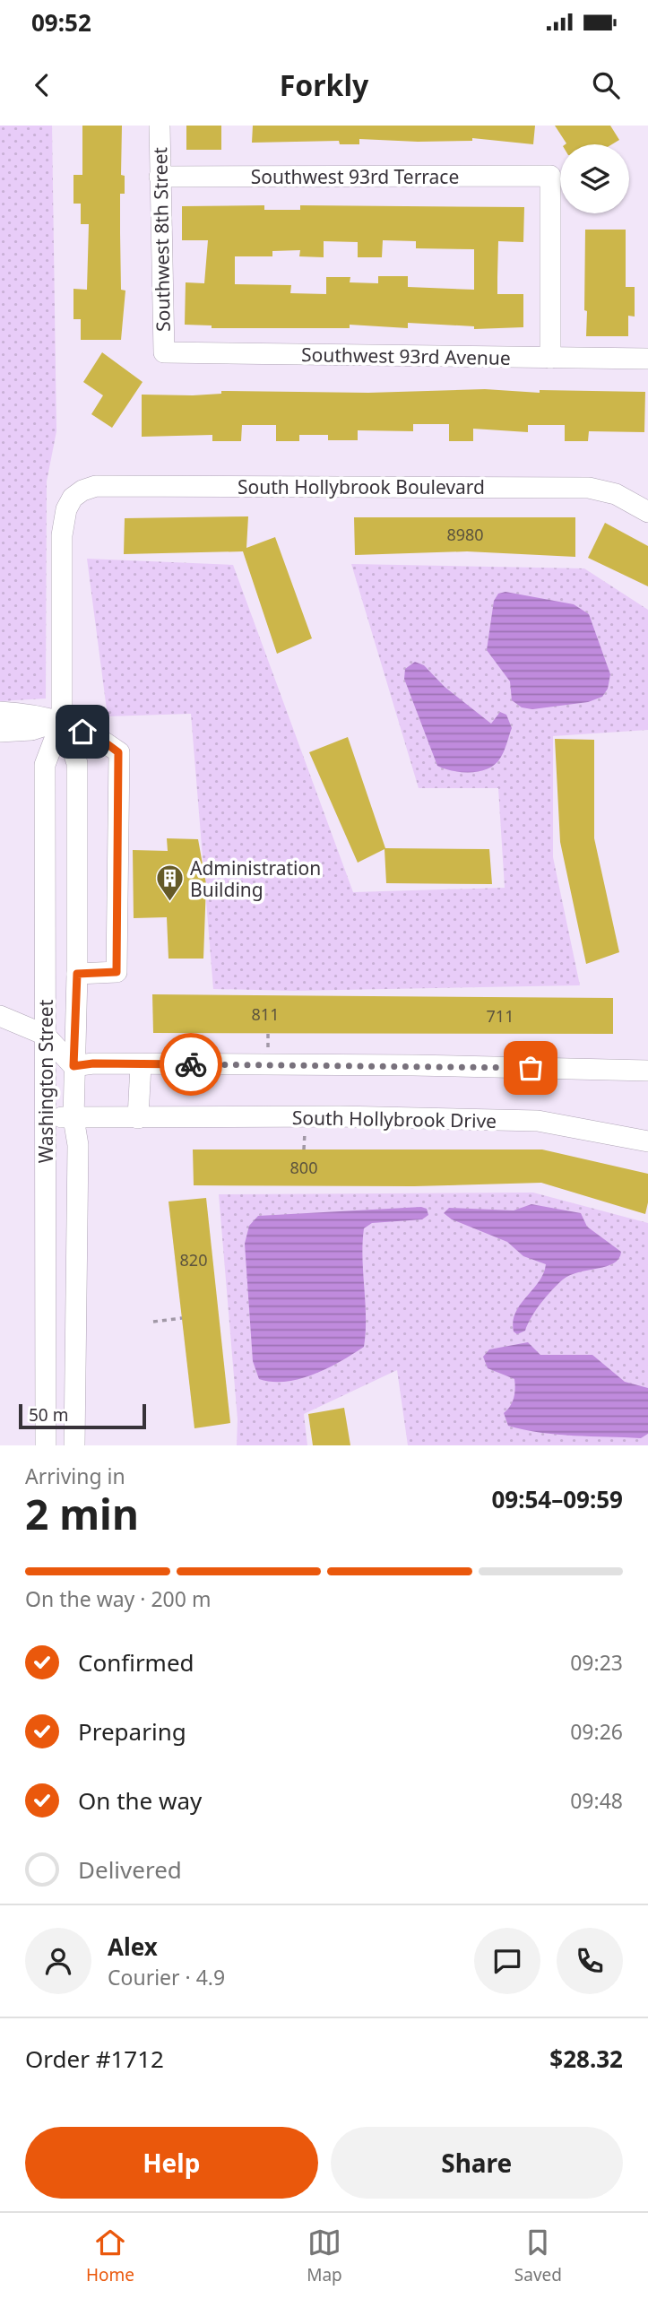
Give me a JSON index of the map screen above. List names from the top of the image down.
{
  "streets": {
    "street": [
      "Southwest 93rd Terrace",
      "Southwest 8th Street",
      "Southwest 93rd Avenue",
      "South Hollybrook Boulevard",
      "Washington Street",
      "South Hollybrook Drive"
    ]
  },
  "crossings": [
    ["Southwest 93rd Terrace", "Southwest 8th Street"],
    ["Southwest 93rd Terrace", "Southwest 93rd Avenue"],
    ["Southwest 8th Street", "Southwest 93rd Avenue"],
    ["South Hollybrook Boulevard", "Washington Street"],
    ["Washington Street", "South Hollybrook Drive"]
  ],
  "places": {
    "building": ["Administration Building"]
  },
  "house_numbers": [
    "8980",
    "811",
    "711",
    "800",
    "820"
  ],
  "scale_bar": "50 m",
  "page": {
    "status": "09:52",
    "header": "Forkly",
    "scale": "50 m",
    "heading": ["2 min", "Arriving in", "09:54–09:59"],
    "panel": [
      "Alex",
      "Courier · 4.9",
      "Order #1712",
      "$28.32"
    ],
    "bar": "On the way · 200 m",
    "list": [
      ["Confirmed", "09:23"],
      ["Preparing", "09:26"],
      ["On the way", "09:48"],
      "Delivered"
    ],
    "buttons": ["Help", "Share"],
    "tabs": ["Home", "Map", "Saved"]
  }
}
